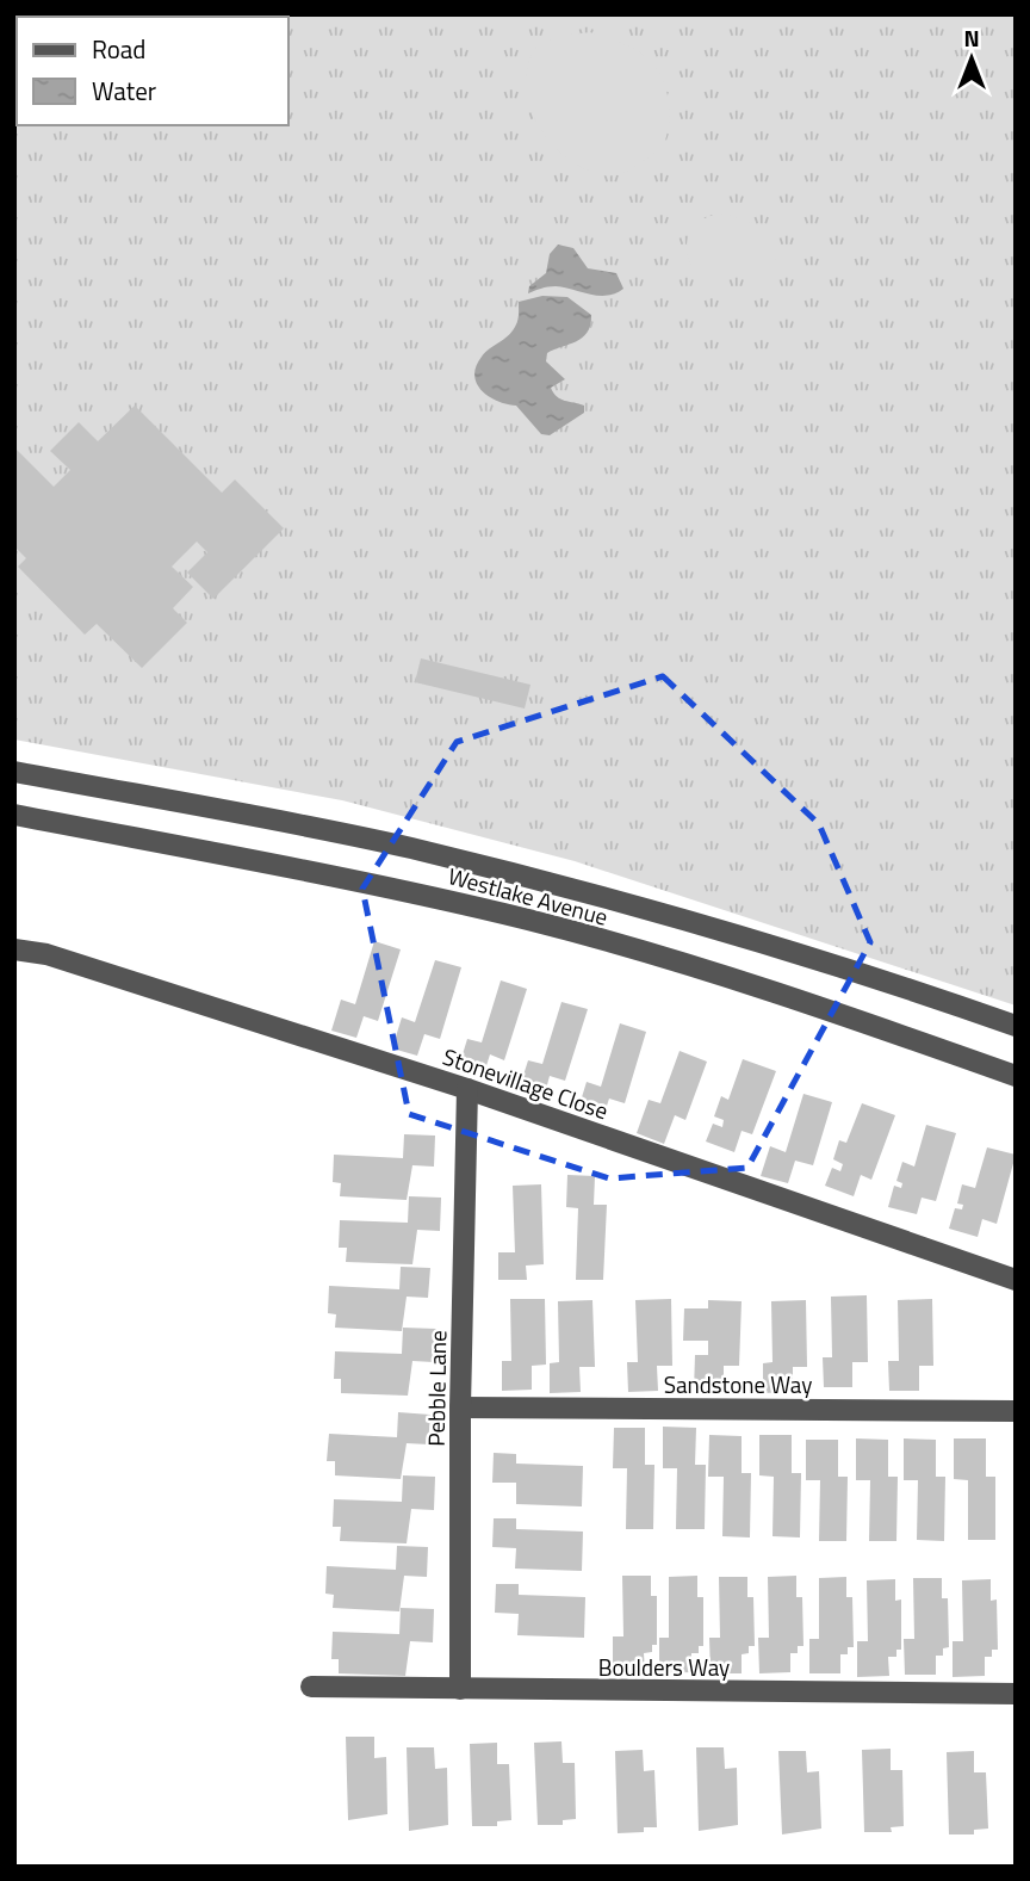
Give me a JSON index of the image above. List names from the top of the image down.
{
  "streets": {
    "street": [
      "Westlake Avenue",
      "Stonevillage Close",
      "Sandstone Way",
      "Pebble Lane",
      "Boulders Way"
    ]
  },
  "crossings": [
    ["Stonevillage Close", "Pebble Lane"],
    ["Sandstone Way", "Pebble Lane"],
    ["Pebble Lane", "Boulders Way"]
  ],
  "legend": ["Road", "Water"],
  "north": "top"
}
